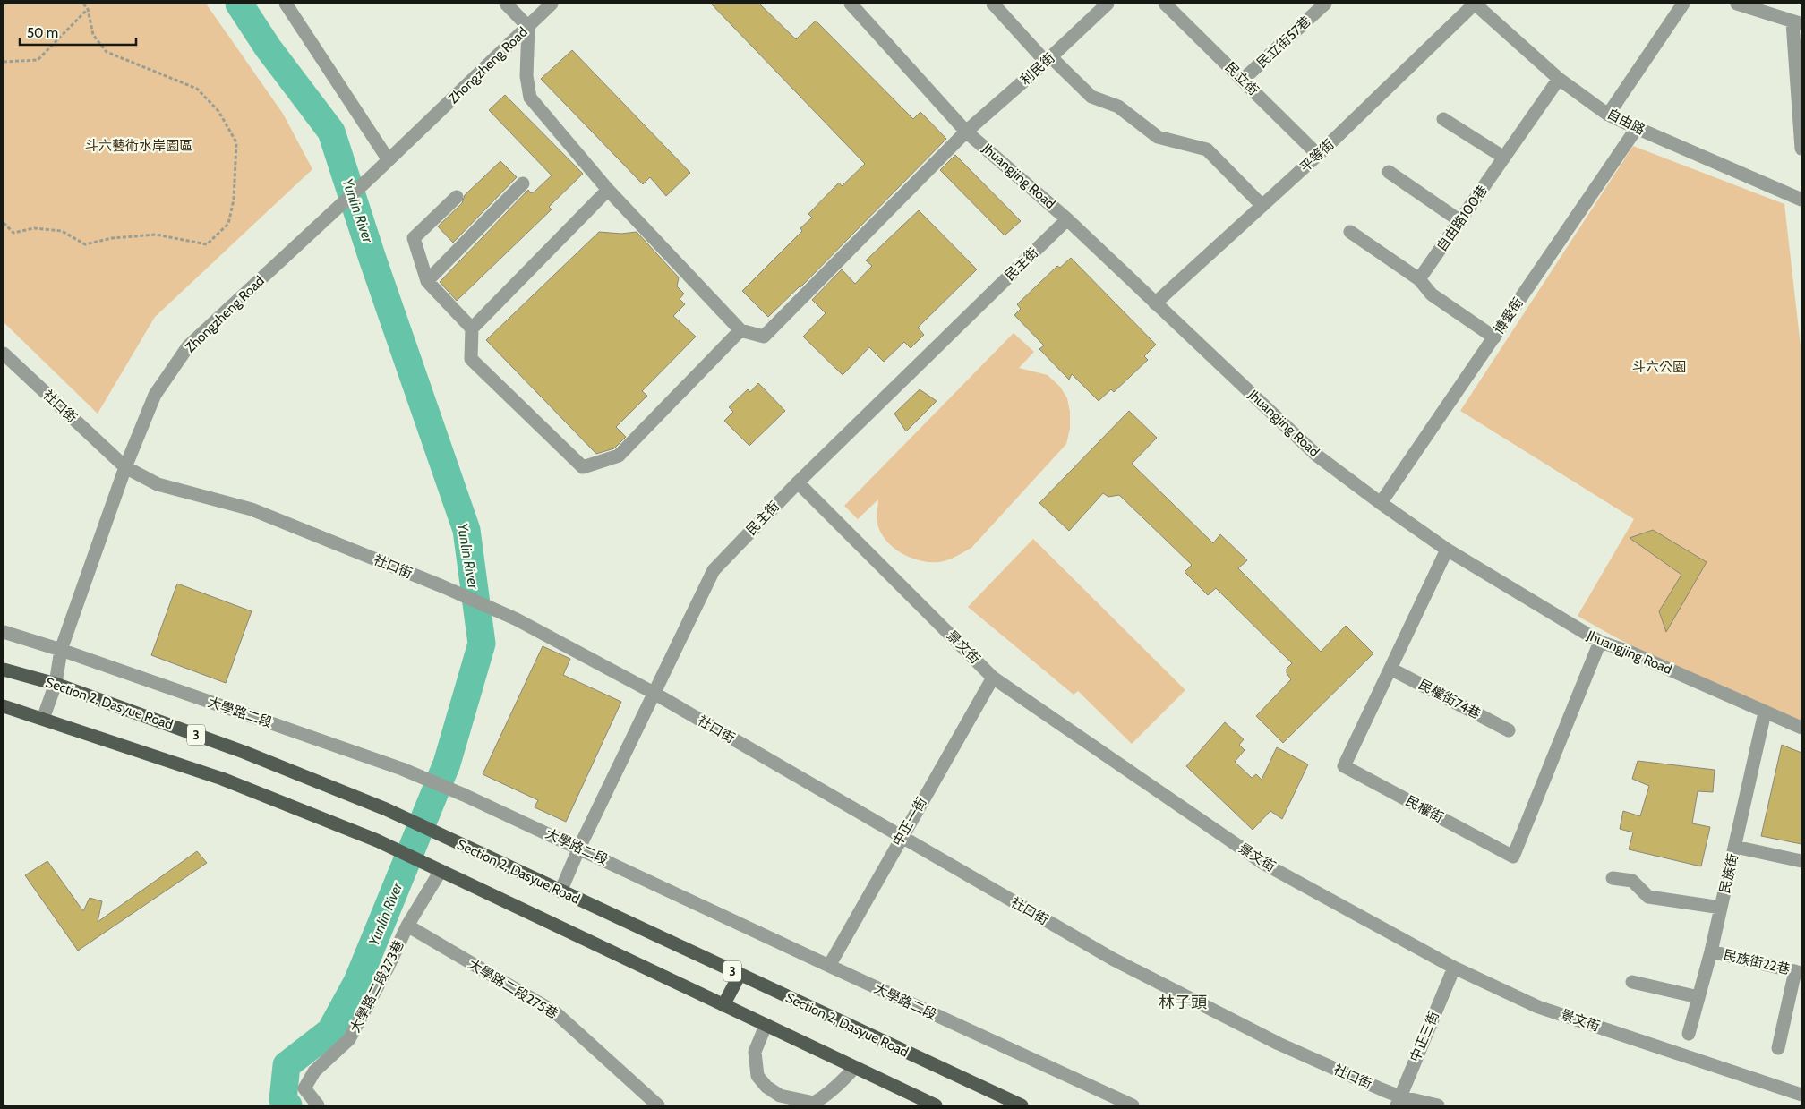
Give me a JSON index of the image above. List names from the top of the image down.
{
  "streets": {
    "main road": ["Section 2, Dasyue Road", "3"],
    "street": [
      "民立街57巷",
      "Zhongzheng Road",
      "利民街",
      "民立街",
      "自由路",
      "平等街",
      "Jhuangjing Road",
      "自由路100巷",
      "民主街",
      "博愛街",
      "社口街",
      "景文街",
      "民權街74巷",
      "大學路二段",
      "民權街",
      "中正一街",
      "民族街",
      "民族街22巷",
      "大學路二段273巷",
      "大學路二段275巷",
      "中正三街"
    ]
  },
  "crossings": [
    ["民立街57巷", "民立街"],
    ["Zhongzheng Road", "社口街"],
    ["Zhongzheng Road", "Section 2, Dasyue Road"],
    ["Zhongzheng Road", "大學路二段"],
    ["利民街", "Jhuangjing Road"],
    ["民立街", "平等街"],
    ["自由路", "平等街"],
    ["自由路", "自由路100巷"],
    ["自由路", "博愛街"],
    ["平等街", "Jhuangjing Road"],
    ["Jhuangjing Road", "民主街"],
    ["Jhuangjing Road", "博愛街"],
    ["Jhuangjing Road", "民權街"],
    ["Jhuangjing Road", "民族街"],
    ["民主街", "社口街"],
    ["民主街", "景文街"],
    ["民主街", "Section 2, Dasyue Road"],
    ["民主街", "大學路二段"],
    ["社口街", "中正一街"],
    ["社口街", "中正三街"],
    ["景文街", "中正一街"],
    ["景文街", "中正三街"],
    ["民權街74巷", "民權街"],
    ["大學路二段", "中正一街"],
    ["民族街", "民族街22巷"],
    ["大學路二段273巷", "大學路二段275巷"]
  ],
  "districts": ["林子頭"],
  "water": ["Yunlin River"],
  "parks": ["斗六藝術水岸園區", "斗六公園"],
  "scale_bar": "50 m"
}
